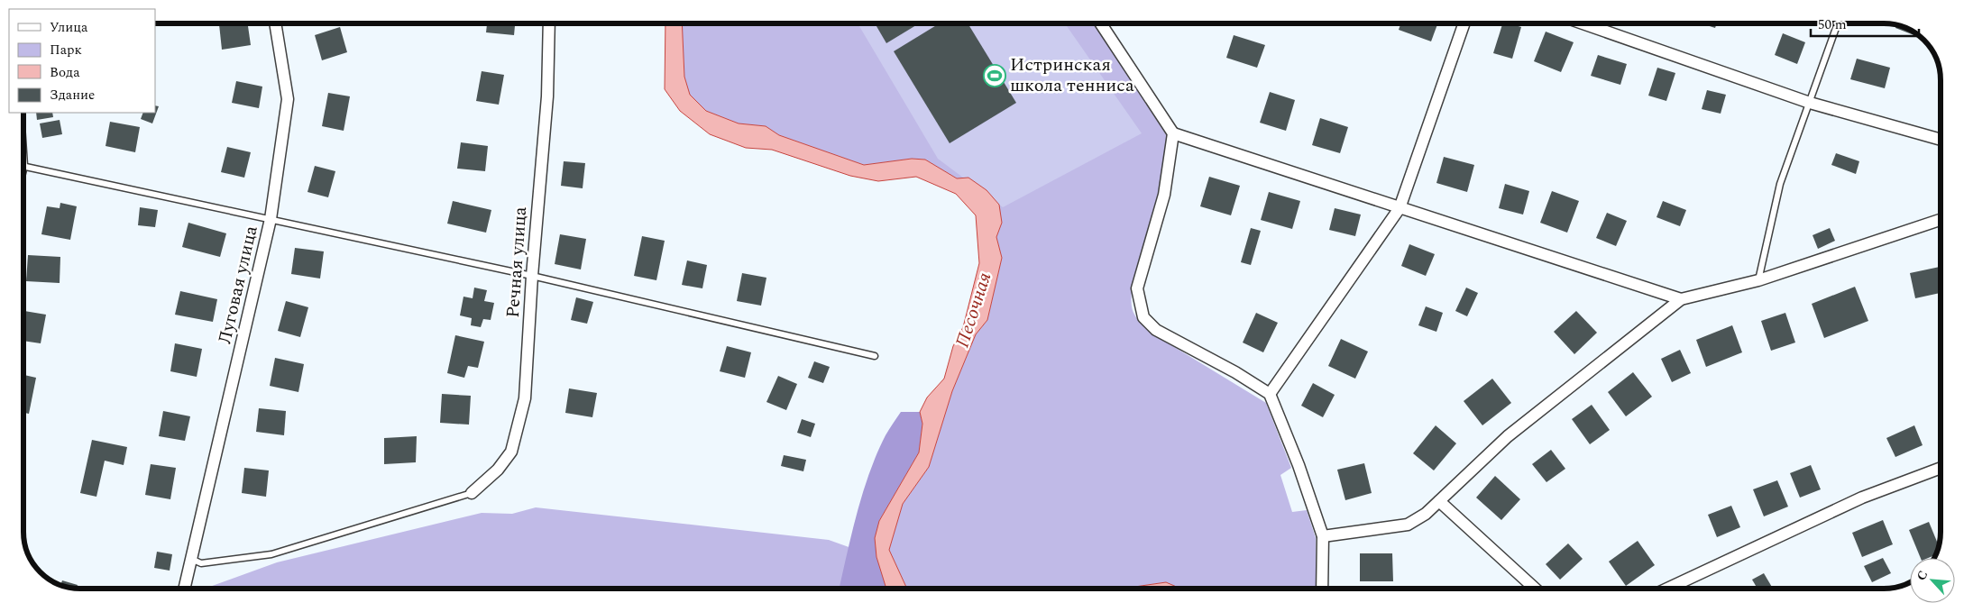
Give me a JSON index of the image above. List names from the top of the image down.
{
  "streets": {
    "street": ["Речная улица", "Луговая улица"]
  },
  "water": ["Песочная"],
  "places": {
    "sports": ["Истринская школа тенниса"]
  },
  "legend": [
    "Улица",
    "Парк",
    "Вода",
    "Здание"
  ],
  "scale_bar": "50 m",
  "north": "top left"
}
